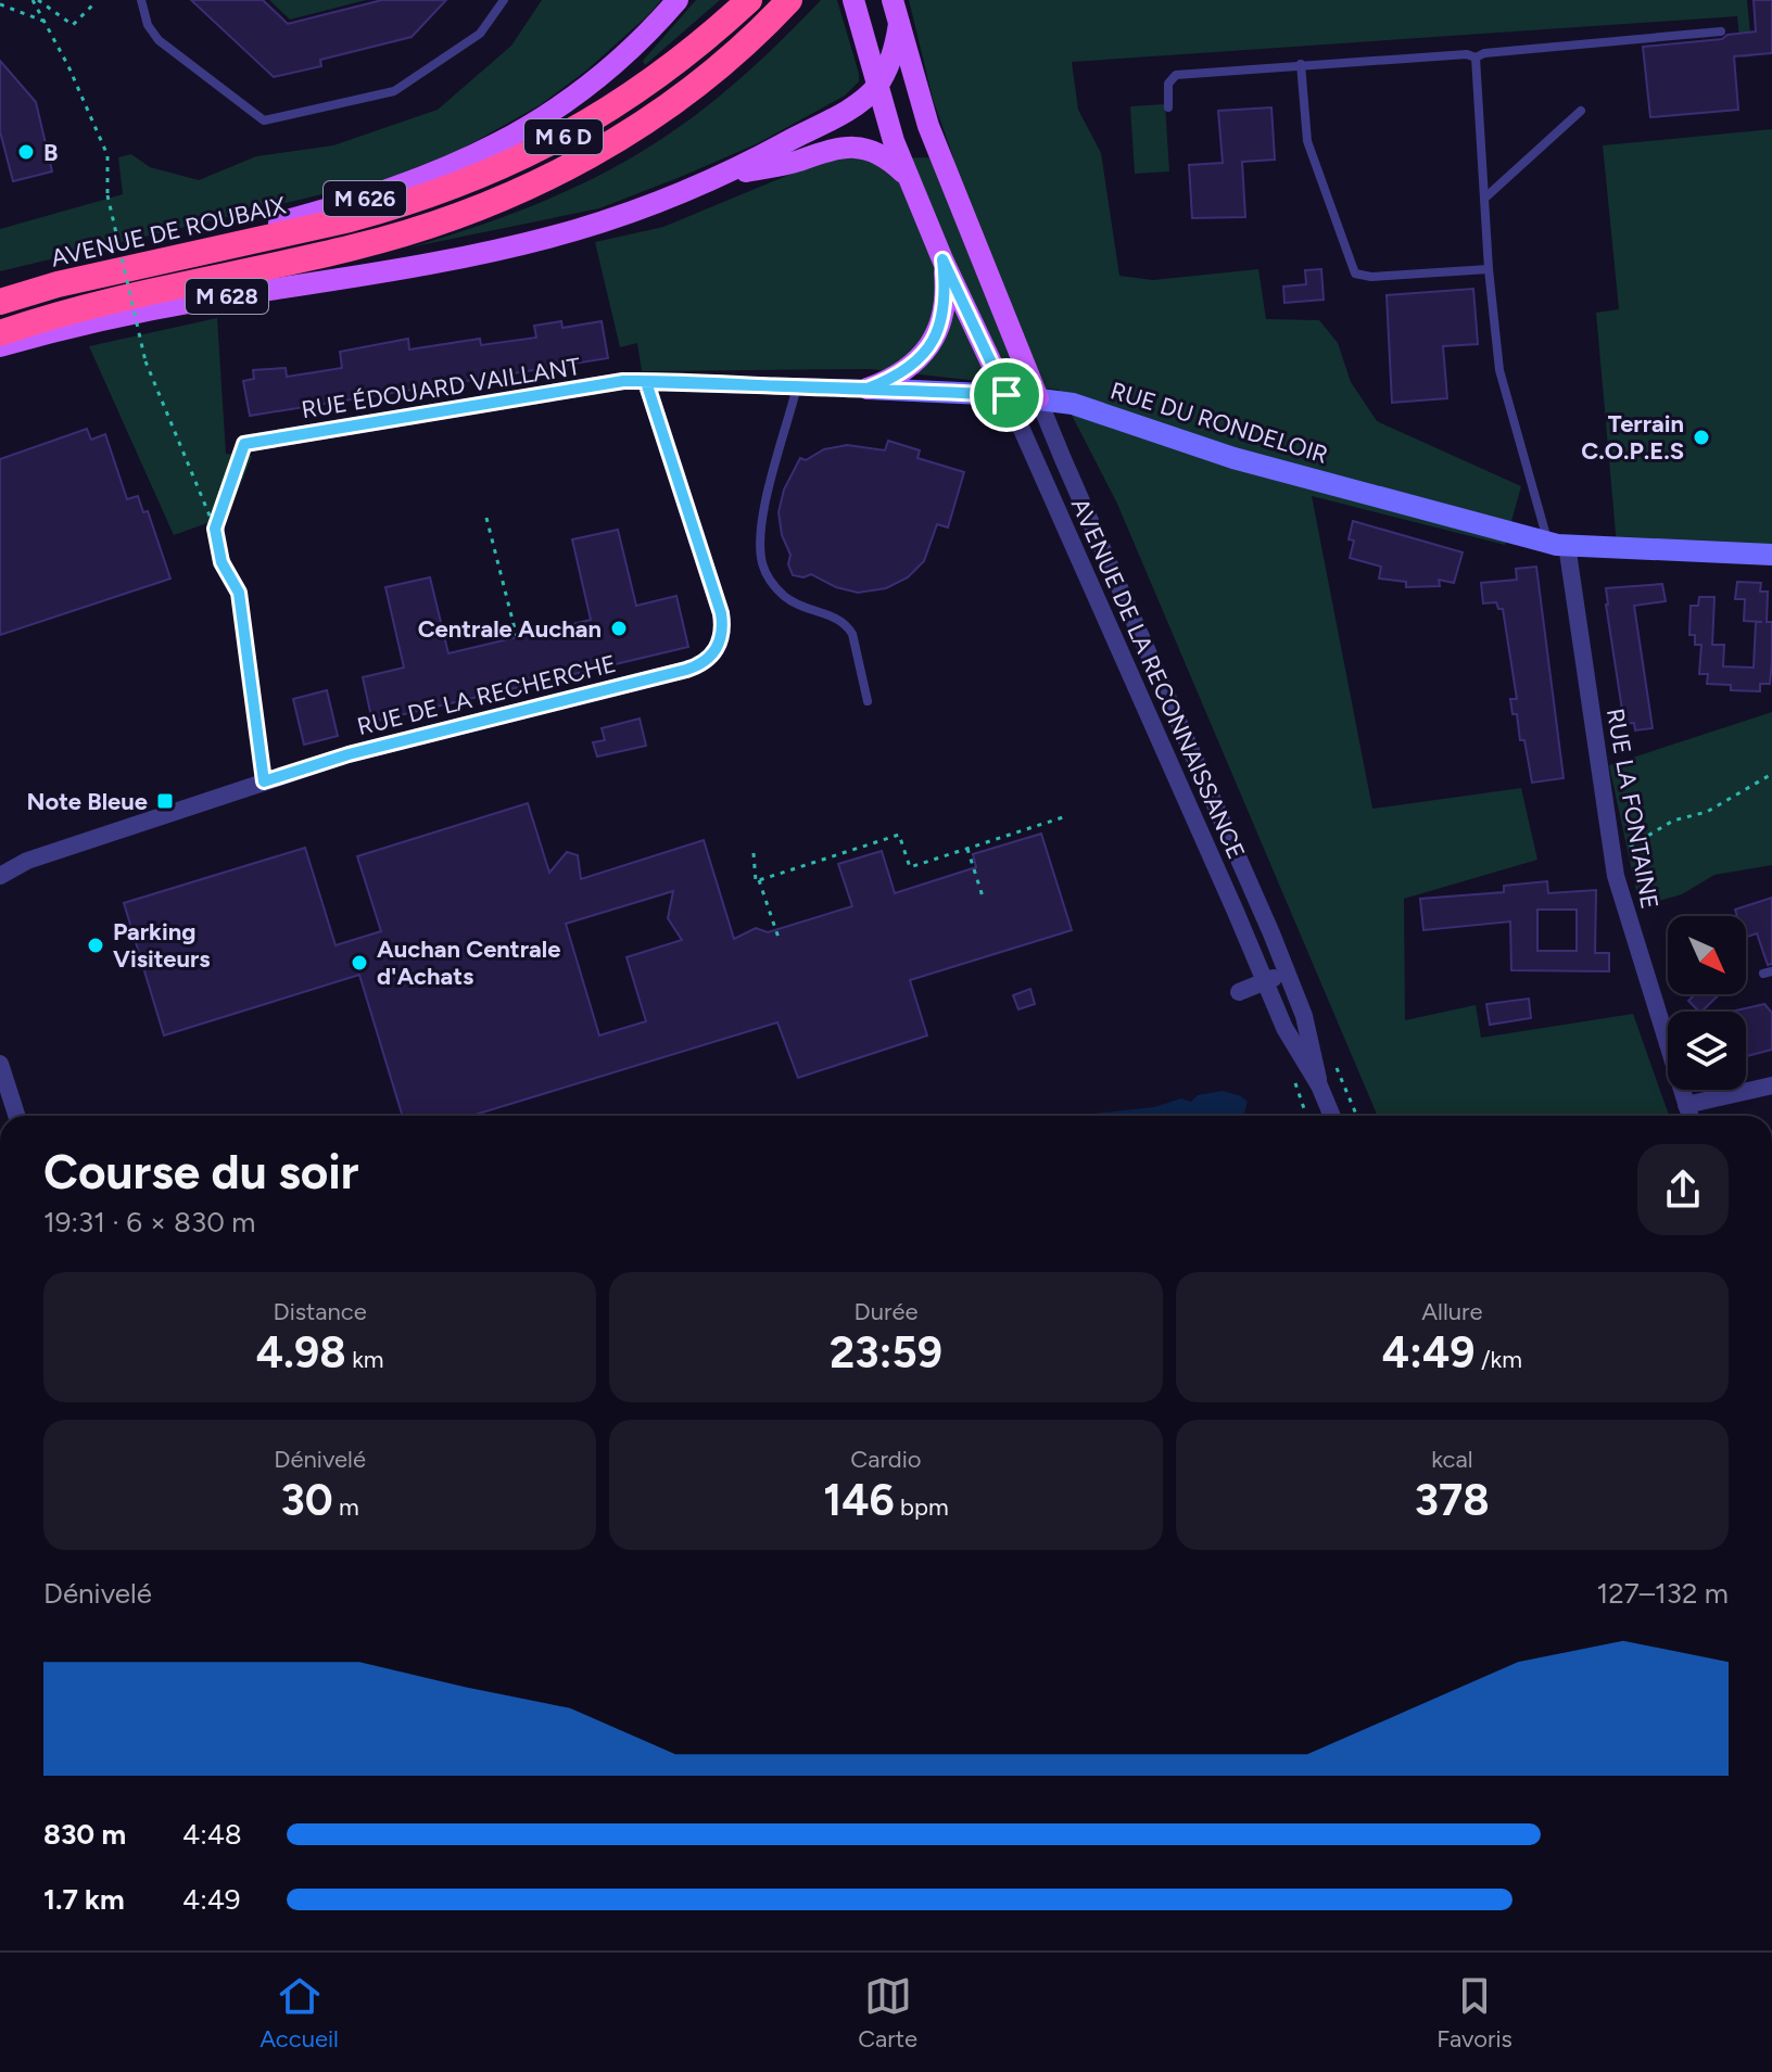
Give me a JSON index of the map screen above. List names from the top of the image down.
{
  "streets": {
    "highway": ["M 6 D", "AVENUE DE ROUBAIX"],
    "main road": ["M 626", "M 628"],
    "street": [
      "RUE ÉDOUARD VAILLANT",
      "RUE DU RONDELOIR",
      "AVENUE DE LA RECONNAISSANCE",
      "RUE DE LA RECHERCHE",
      "RUE LA FONTAINE"
    ]
  },
  "crossings": [
    ["M 626", "AVENUE DE ROUBAIX"],
    ["RUE ÉDOUARD VAILLANT", "RUE DU RONDELOIR"],
    ["RUE ÉDOUARD VAILLANT", "RUE DE LA RECHERCHE"],
    ["RUE DU RONDELOIR", "AVENUE DE LA RECONNAISSANCE"],
    ["RUE DU RONDELOIR", "RUE DE LA RECHERCHE"],
    ["RUE DU RONDELOIR", "RUE LA FONTAINE"]
  ],
  "places": {
    "other": [
      "B",
      "Terrain C.O.P.E.S",
      "Centrale Auchan",
      "Parking Visiteurs",
      "Auchan Centrale d'Achats"
    ],
    "transit": ["Note Bleue"]
  },
  "north": "bottom right",
  "page": {
    "heading": ["Course du soir", "19:31 · 6 × 830 m"],
    "stats": [
      ["Distance", "4.98 km"],
      ["Durée", "23:59"],
      ["Allure", "4:49 /km"],
      ["Dénivelé", "30 m"],
      ["Cardio", "146 bpm"],
      ["kcal", "378"]
    ],
    "chart": ["Dénivelé", "127–132 m"],
    "list": [
      {
        "name": "830 m",
        "note": "4:48"
      },
      {
        "name": "1.7 km",
        "note": "4:49"
      }
    ],
    "tabs": ["Accueil", "Carte", "Favoris"]
  }
}
